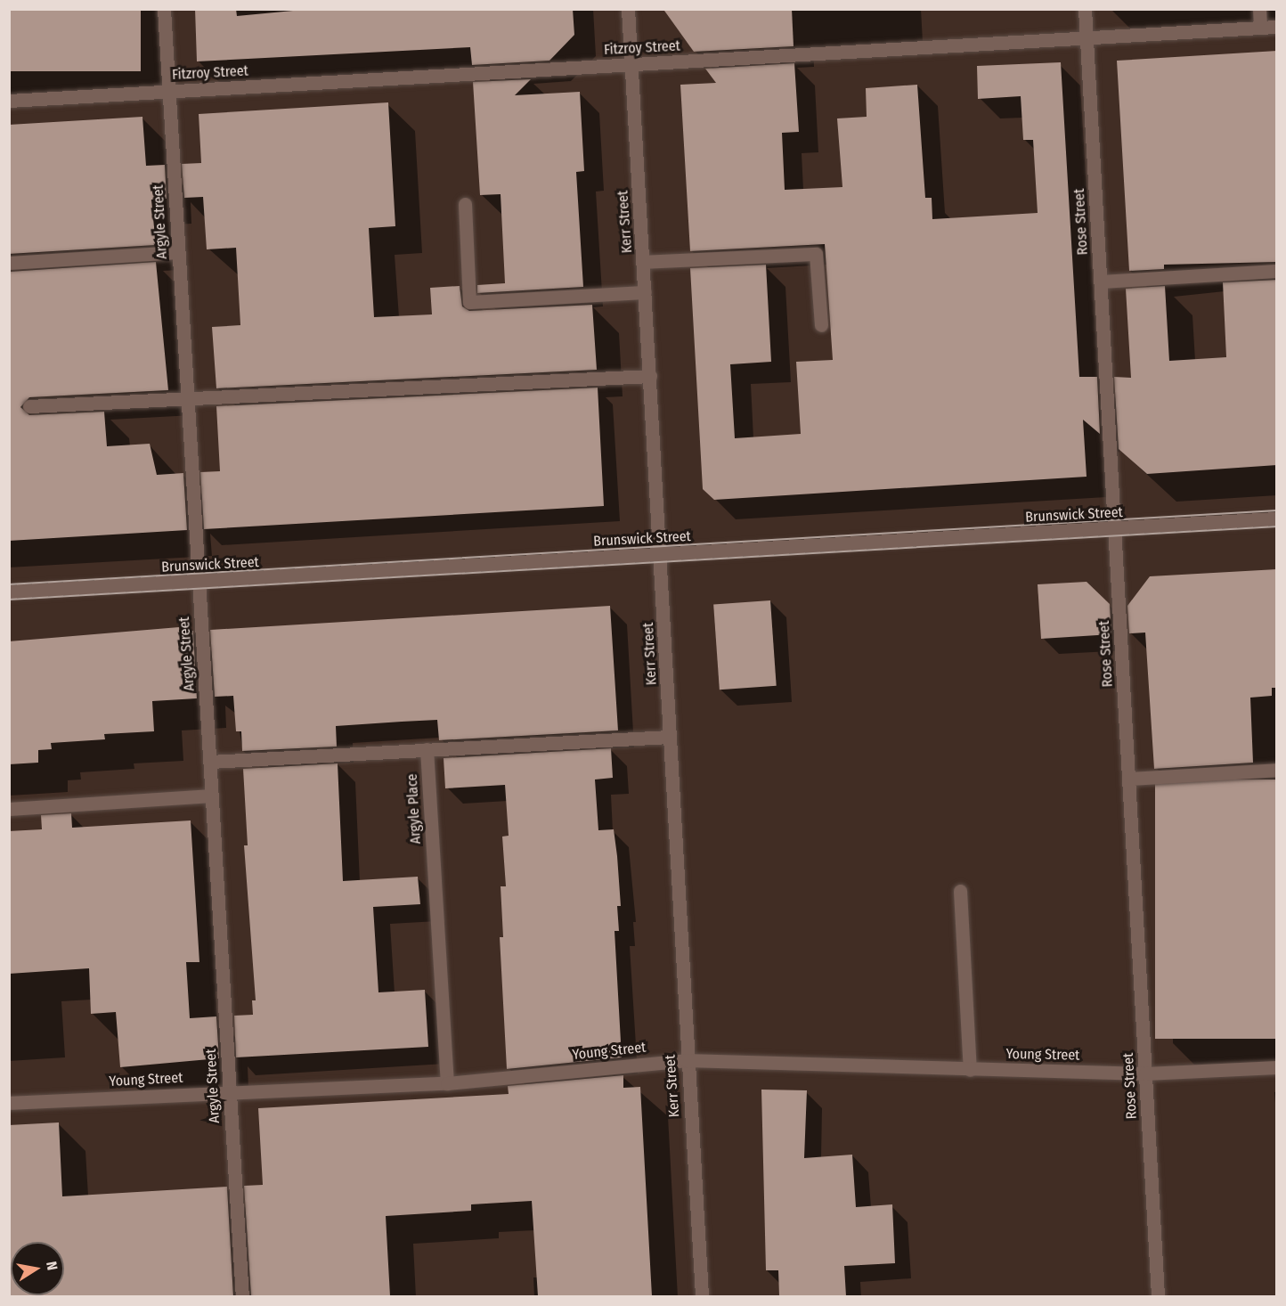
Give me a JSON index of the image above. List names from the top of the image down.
{
  "streets": {
    "street": [
      "Fitzroy Street",
      "Argyle Street",
      "Kerr Street",
      "Rose Street",
      "Brunswick Street",
      "Argyle Place",
      "Young Street"
    ]
  },
  "crossings": [
    ["Fitzroy Street", "Argyle Street"],
    ["Fitzroy Street", "Kerr Street"],
    ["Fitzroy Street", "Rose Street"],
    ["Argyle Street", "Brunswick Street"],
    ["Argyle Street", "Young Street"],
    ["Kerr Street", "Brunswick Street"],
    ["Kerr Street", "Young Street"],
    ["Rose Street", "Brunswick Street"],
    ["Rose Street", "Young Street"],
    ["Argyle Place", "Young Street"]
  ],
  "north": "right"
}
